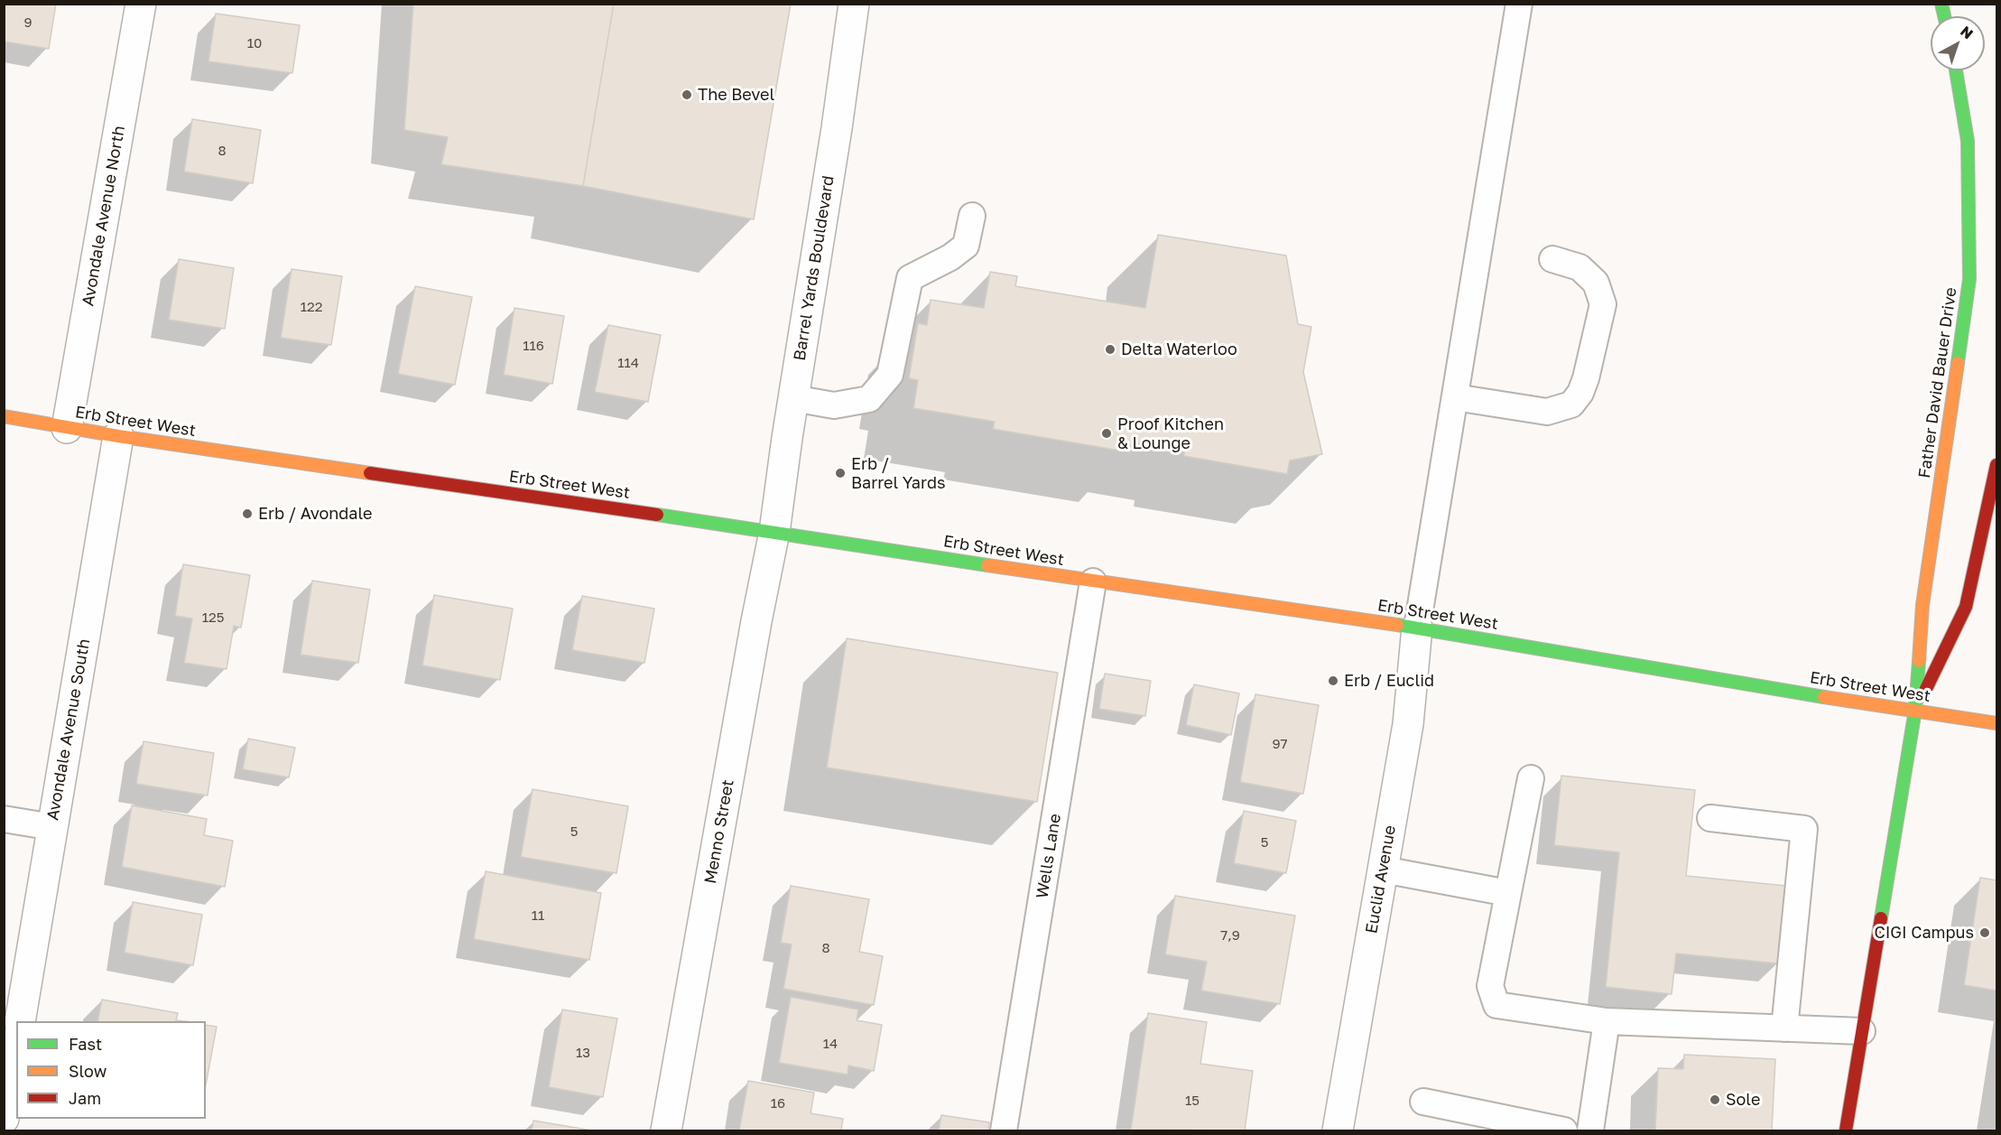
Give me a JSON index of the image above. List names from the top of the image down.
{
  "streets": {
    "main road": ["Father David Bauer Drive", "Erb Street West"],
    "street": [
      "Avondale Avenue North",
      "Barrel Yards Bouldevard",
      "Avondale Avenue South",
      "Menno Street",
      "Euclid Avenue"
    ],
    "lane": ["Wells Lane"]
  },
  "crossings": [
    ["Avondale Avenue North", "Erb Street West"],
    ["Barrel Yards Bouldevard", "Erb Street West"],
    ["Barrel Yards Bouldevard", "Menno Street"],
    ["Father David Bauer Drive", "Erb Street West"],
    ["Erb Street West", "Avondale Avenue South"],
    ["Erb Street West", "Menno Street"],
    ["Erb Street West", "Wells Lane"],
    ["Erb Street West", "Euclid Avenue"]
  ],
  "places": [
    "The Bevel",
    "Delta Waterloo",
    "Proof Kitchen & Lounge",
    "Erb / Barrel Yards",
    "Erb / Avondale",
    "Erb / Euclid",
    "CIGI Campus",
    "Sole"
  ],
  "house_numbers": [
    "9",
    "10",
    "8",
    "122",
    "116",
    "114",
    "125",
    "97",
    "5",
    "5",
    "11",
    "7,9",
    "8",
    "14",
    "13",
    "15",
    "16"
  ],
  "legend": ["Fast", "Slow", "Jam"],
  "north": "top right"
}
